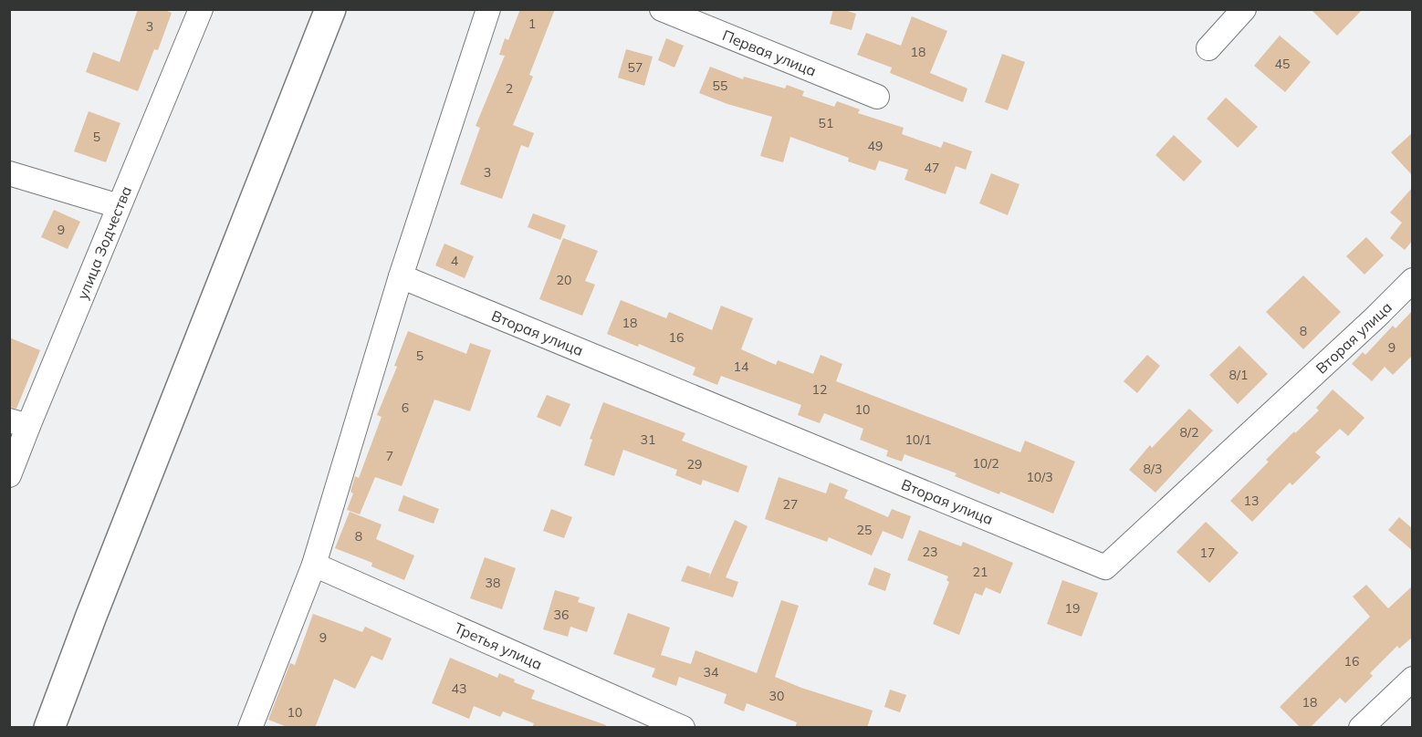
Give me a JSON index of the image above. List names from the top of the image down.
{
  "streets": {
    "street": [
      "Первая улица",
      "улица Зодчества",
      "Вторая улица",
      "Третья улица"
    ]
  },
  "house_numbers": [
    "1",
    "3",
    "18",
    "45",
    "57",
    "55",
    "2",
    "51",
    "5",
    "49",
    "47",
    "3",
    "9",
    "4",
    "20",
    "18",
    "8",
    "16",
    "9",
    "5",
    "14",
    "8/1",
    "12",
    "6",
    "10",
    "8/2",
    "31",
    "10/1",
    "7",
    "10/2",
    "29",
    "8/3",
    "10/3",
    "13",
    "27",
    "25",
    "8",
    "23",
    "17",
    "21",
    "38",
    "19",
    "36",
    "9",
    "16",
    "34",
    "43",
    "30",
    "18",
    "10"
  ]
}
